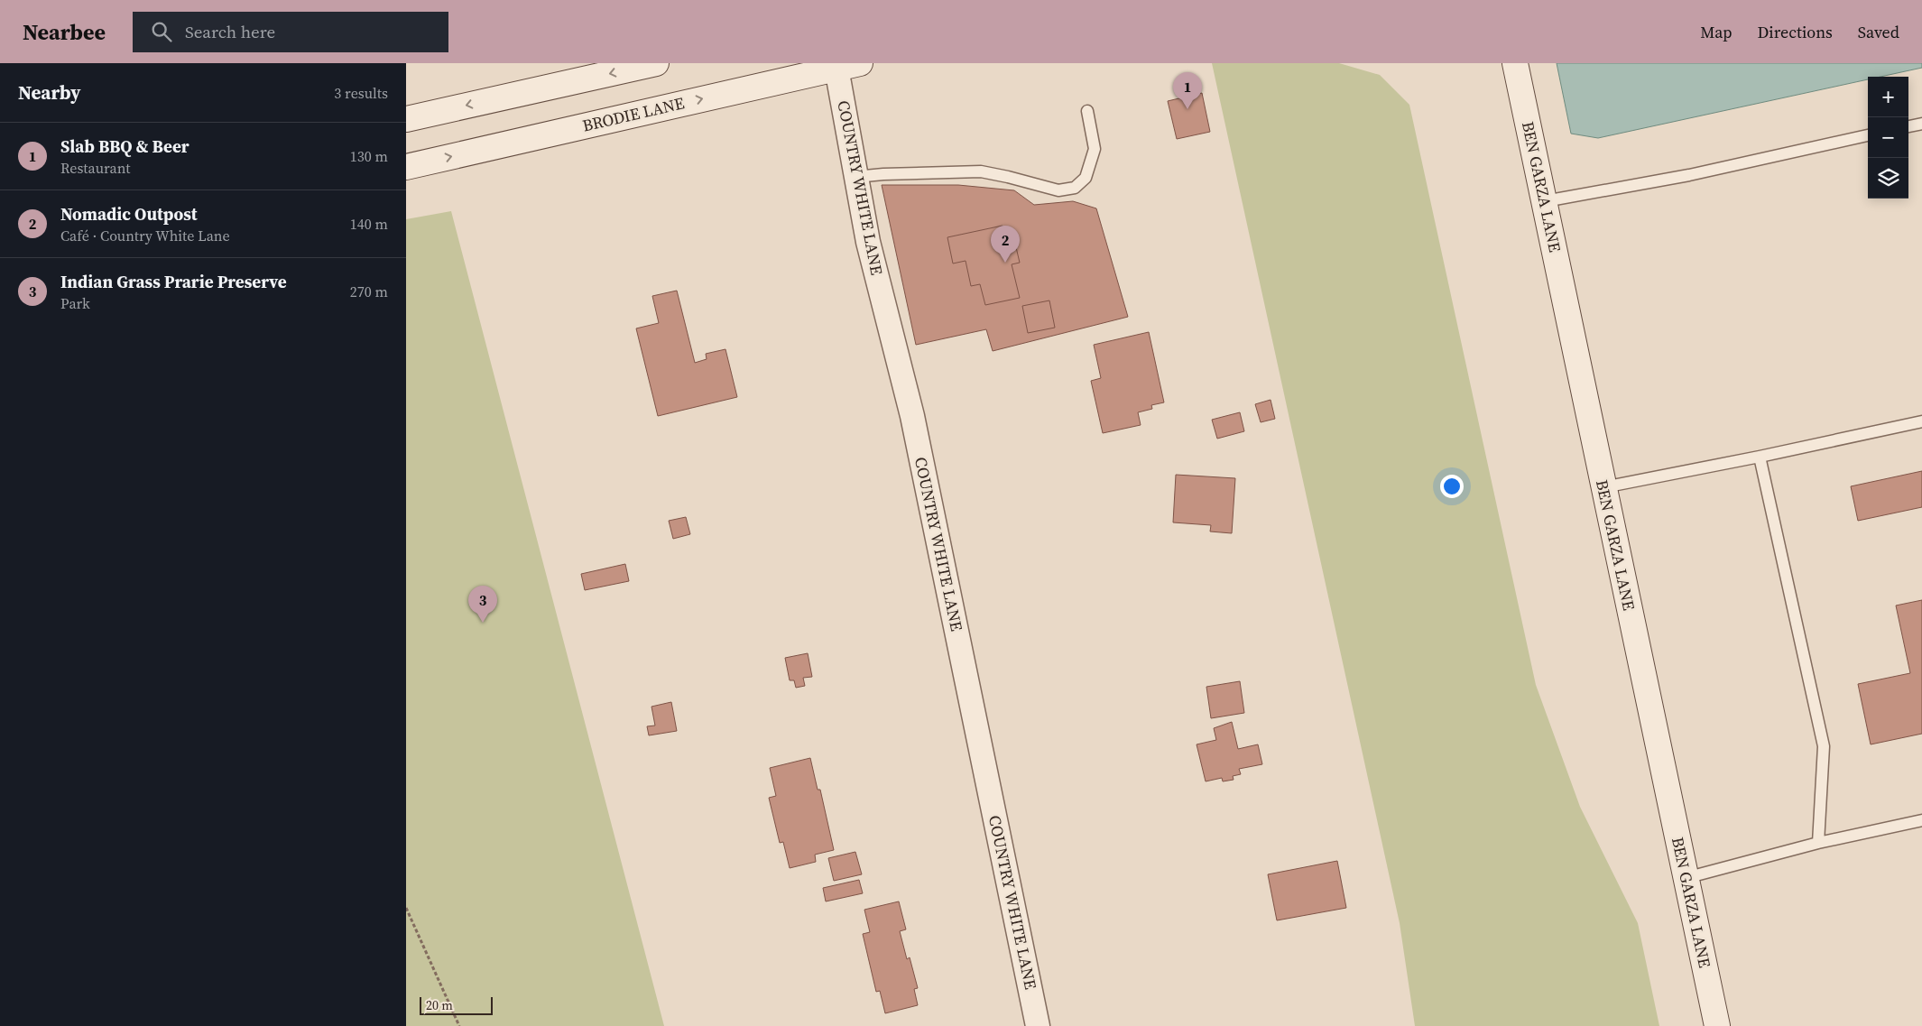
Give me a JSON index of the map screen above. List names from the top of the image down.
{
  "streets": {
    "street": ["BRODIE LANE", "BEN GARZA LANE", "COUNTRY WHITE LANE"]
  },
  "crossings": [
    ["BRODIE LANE", "COUNTRY WHITE LANE"]
  ],
  "scale_bar": "20 m",
  "page": {
    "header": "Nearbee",
    "search": "Search here",
    "nav": ["Map", "Directions", "Saved"],
    "heading": ["Nearby", "3 results"],
    "pins": ["1", "2", "3"],
    "map_buttons": ["+", "−"],
    "list": [
      {
        "mark": "1",
        "name": "Slab BBQ & Beer",
        "note": "Restaurant",
        "value": "130 m"
      },
      {
        "mark": "2",
        "name": "Nomadic Outpost",
        "note": "Café · Country White Lane",
        "value": "140 m"
      },
      {
        "mark": "3",
        "name": "Indian Grass Prarie Preserve",
        "note": "Park",
        "value": "270 m"
      }
    ],
    "scale": "20 m"
  }
}
